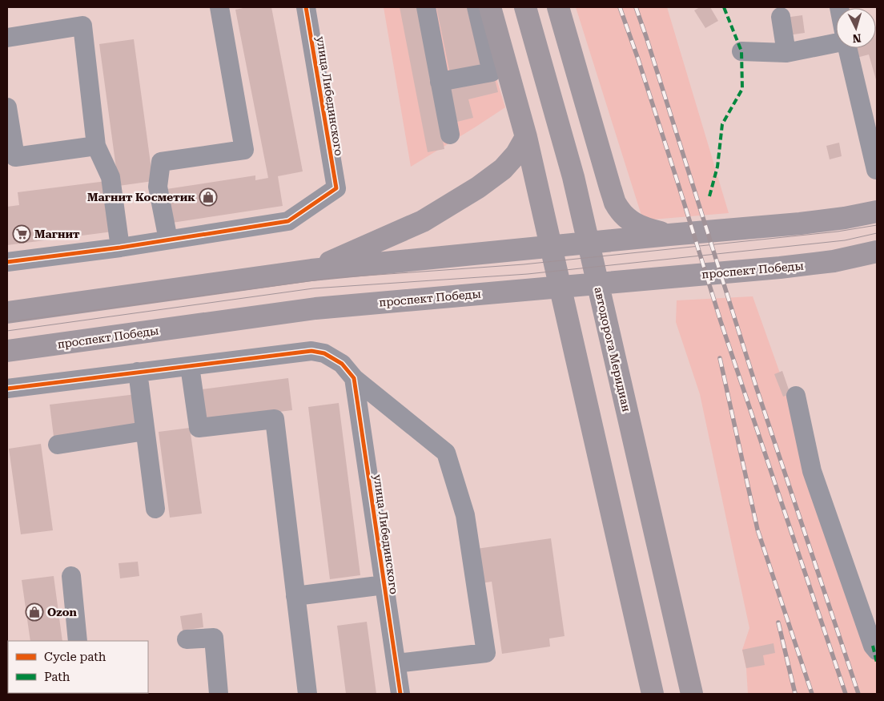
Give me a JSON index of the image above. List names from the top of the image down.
{
  "streets": {
    "main road": ["проспект Победы", "автодорога Меридиан"],
    "street": ["улица Либединского"]
  },
  "places": {
    "shop": ["Магнит Косметик", "Ozon"],
    "supermarket": ["Магнит"]
  },
  "legend": ["Cycle path", "Path"],
  "north": "bottom"
}
